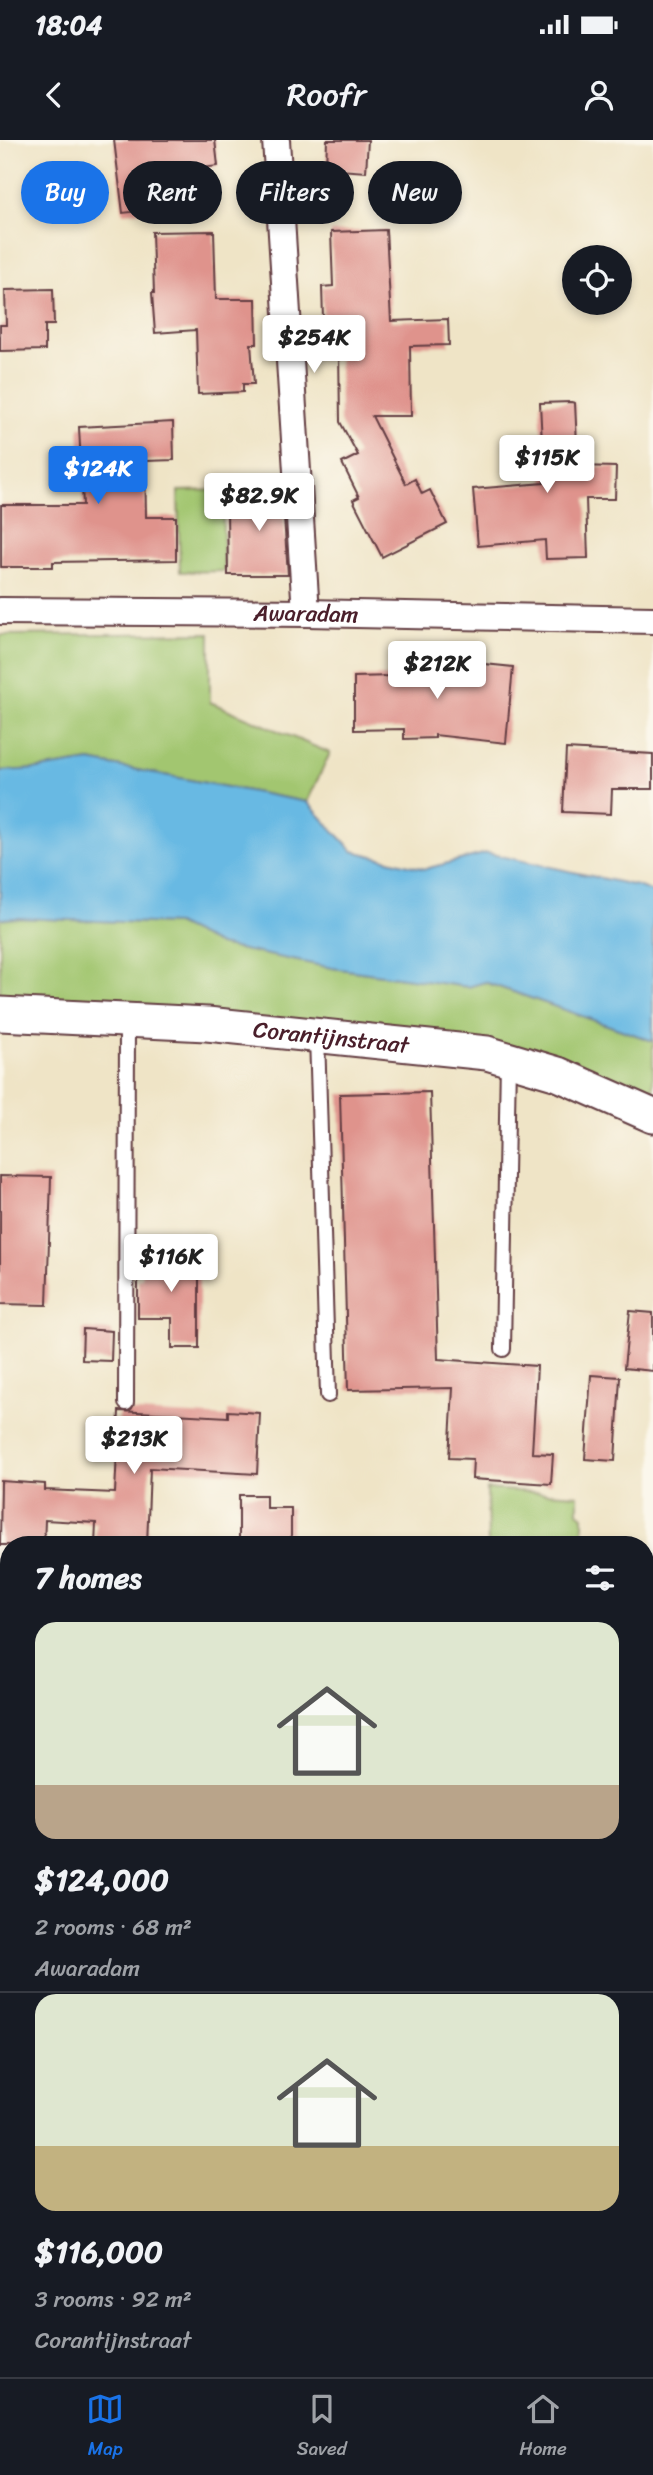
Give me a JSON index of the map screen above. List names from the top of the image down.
{
  "streets": {
    "street": ["Awaradam", "Corantijnstraat"]
  },
  "page": {
    "status": "18:04",
    "header": "Roofr",
    "chip": [
      "Buy",
      "Rent",
      "Filters",
      "New"
    ],
    "price": [
      "$254K",
      "$115K",
      "$124K",
      "$82.9K",
      "$212K",
      "$116K",
      "$213K"
    ],
    "heading": "7 homes",
    "list": [
      {
        "name": "$124,000",
        "note": "2 rooms · 68 m² · Awaradam"
      },
      {
        "name": "$116,000",
        "note": "3 rooms · 92 m² · Corantijnstraat"
      }
    ],
    "tabs": ["Map", "Saved", "Home"]
  }
}
